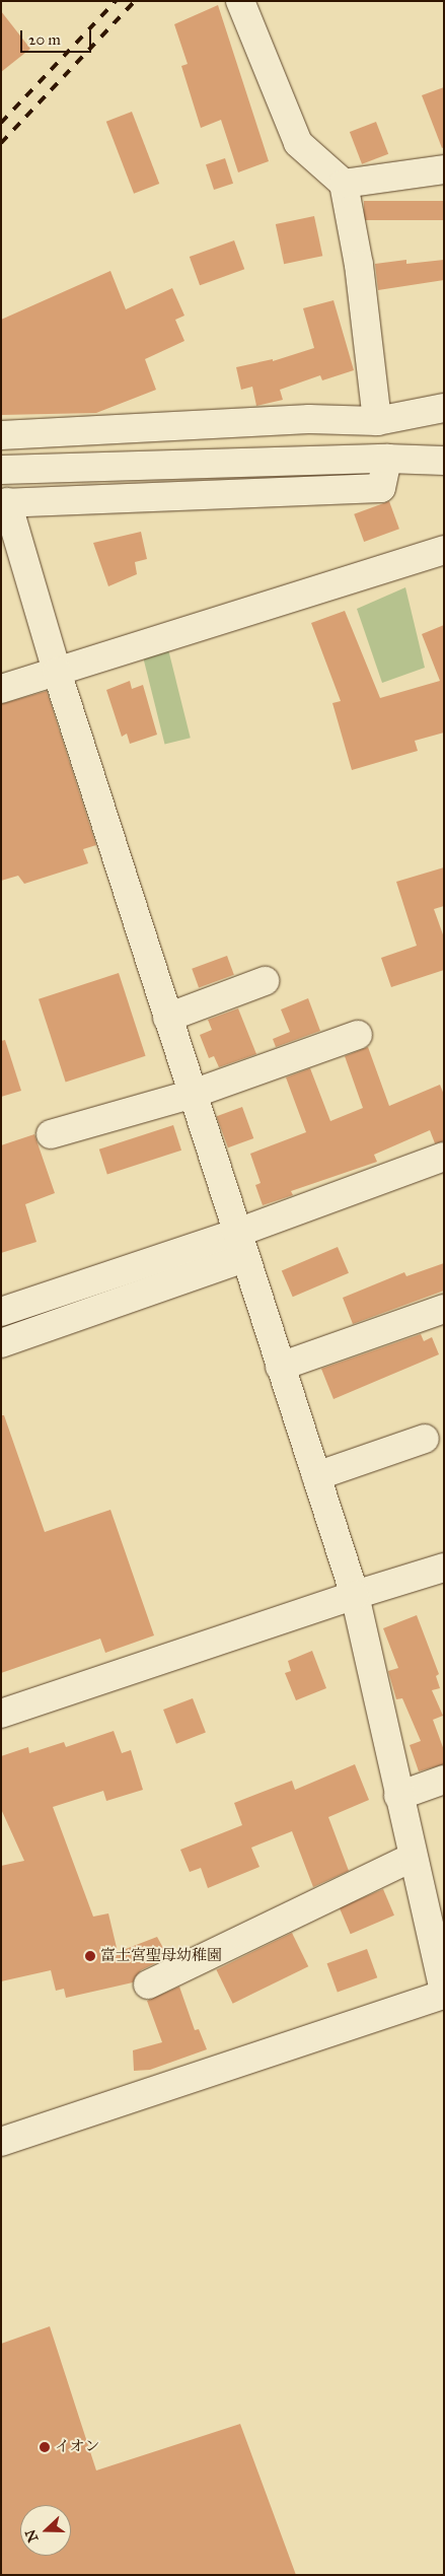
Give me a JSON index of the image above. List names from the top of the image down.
{
  "places": ["富士宮聖母幼稚園", "イオン"],
  "scale_bar": "20 m",
  "north": "left"
}
